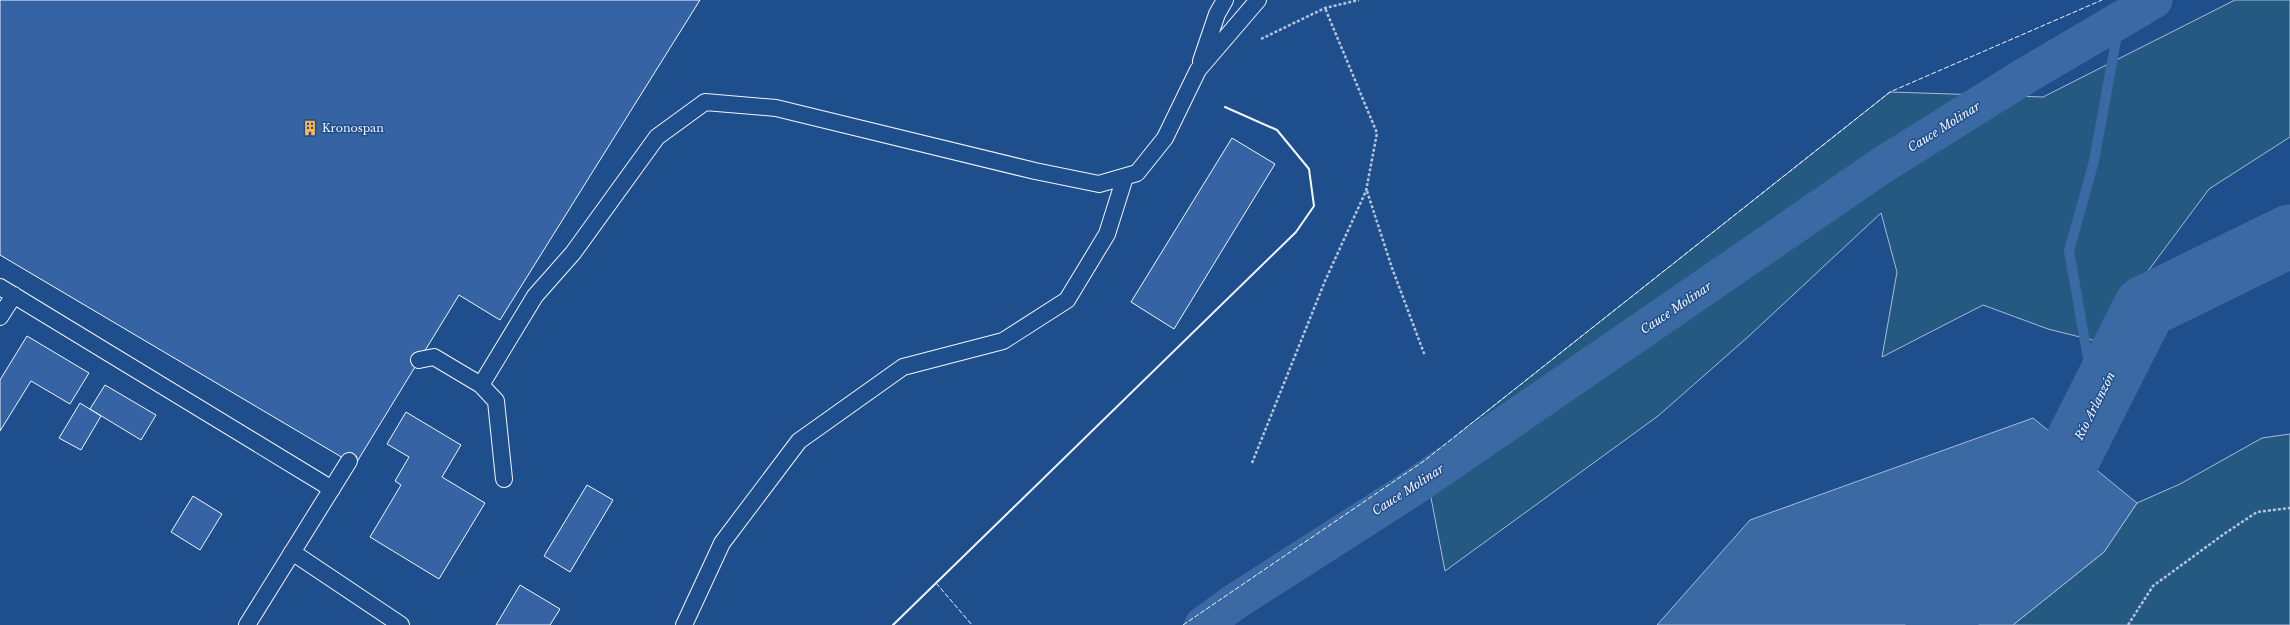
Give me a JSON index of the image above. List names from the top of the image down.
{
  "water": ["Cauce Molinar", "Río Arlanzón"],
  "places": {
    "building": ["Kronospan"]
  }
}
